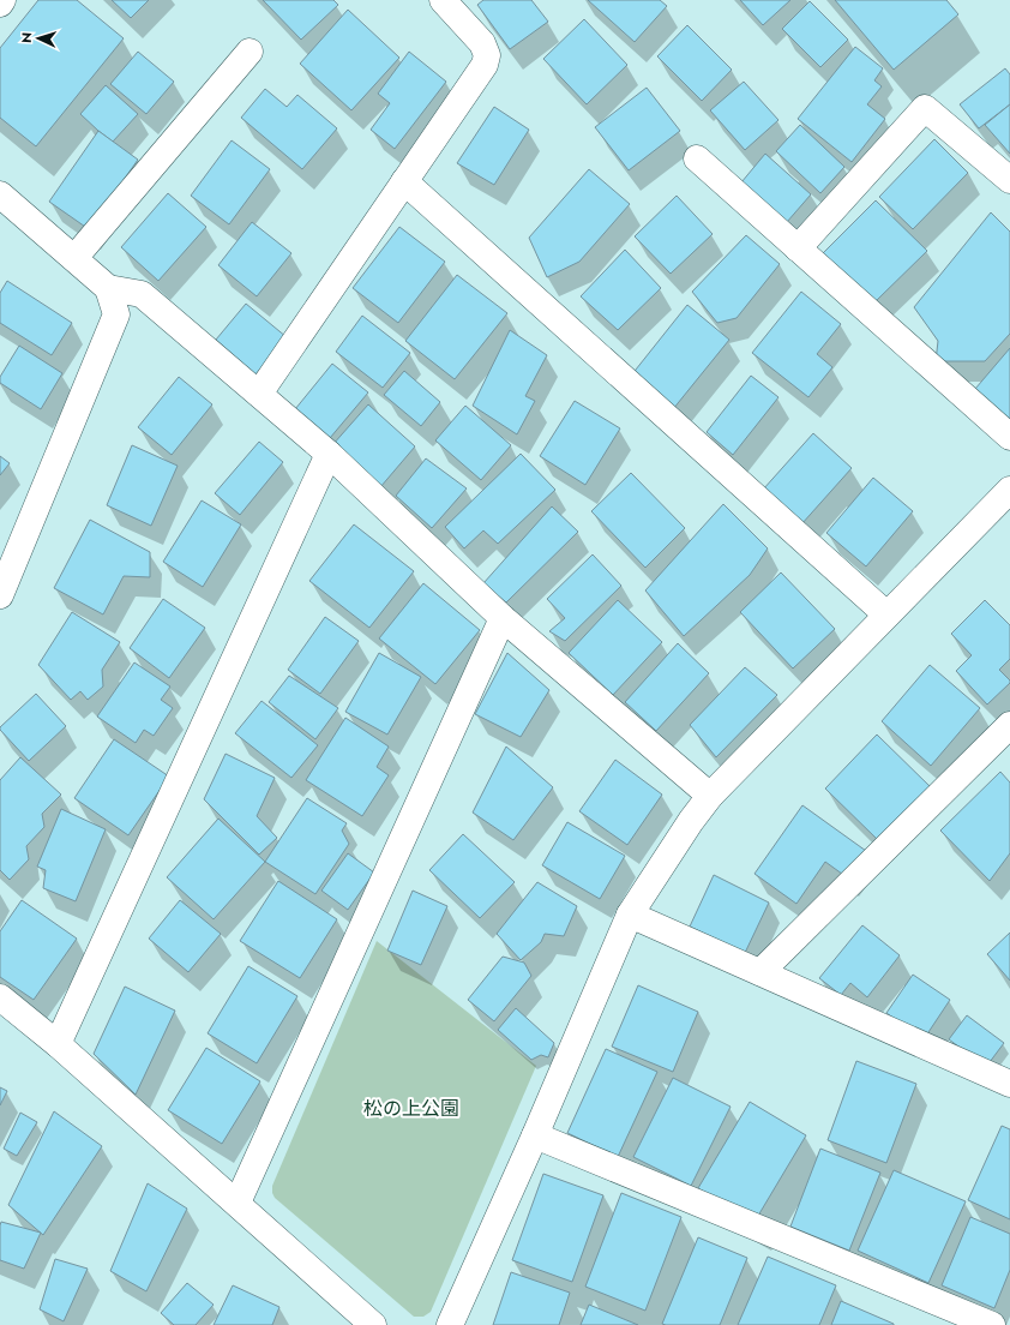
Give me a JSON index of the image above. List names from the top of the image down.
{
  "parks": ["松の上公園"],
  "north": "left"
}
